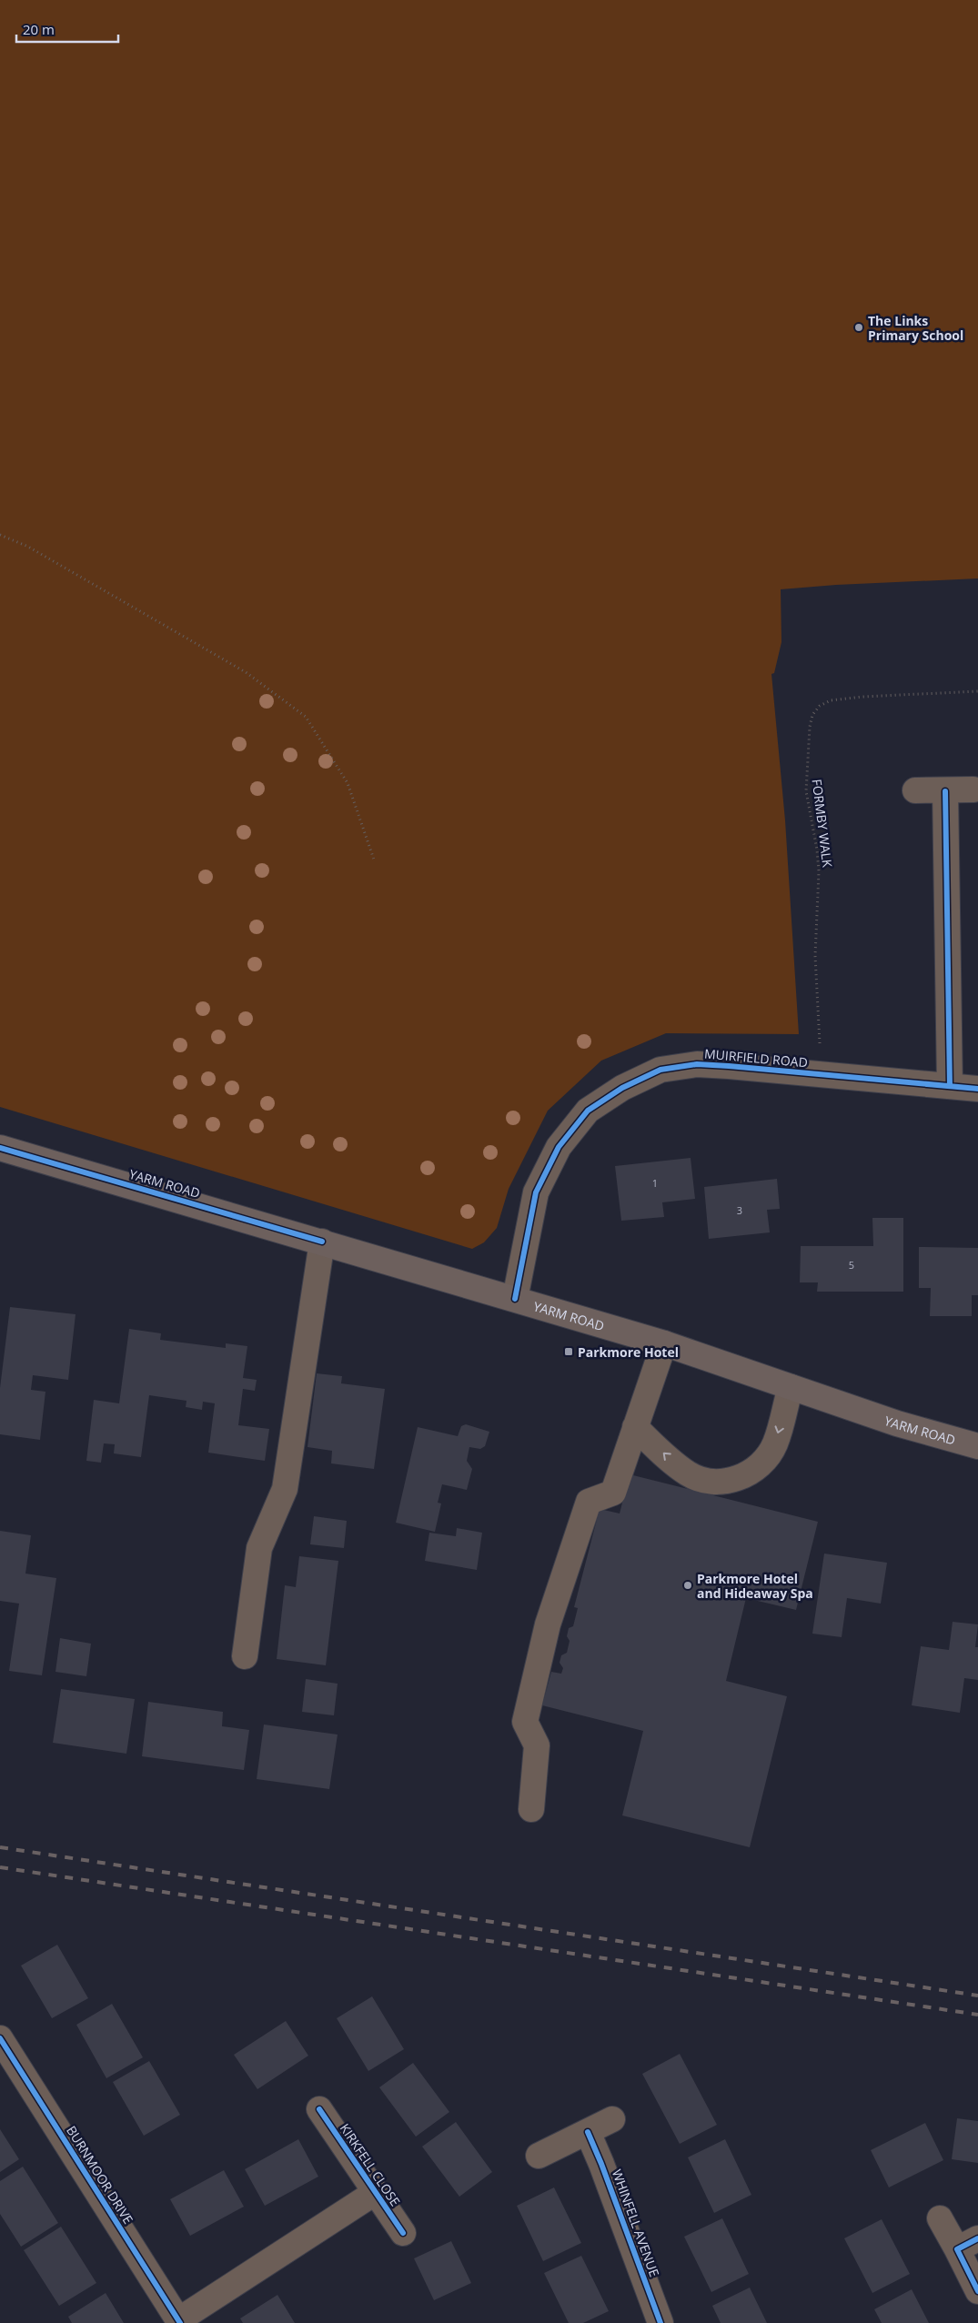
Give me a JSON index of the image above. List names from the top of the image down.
{
  "streets": {
    "main road": ["YARM ROAD"],
    "street": [
      "MUIRFIELD ROAD",
      "KIRKFELL CLOSE",
      "BURNMOOR DRIVE",
      "WHINFELL AVENUE"
    ],
    "path": ["FORMBY WALK"]
  },
  "crossings": [
    ["MUIRFIELD ROAD", "YARM ROAD"],
    ["KIRKFELL CLOSE", "BURNMOOR DRIVE"]
  ],
  "places": {
    "other": ["The Links Primary School", "Parkmore Hotel and Hideaway Spa"],
    "transit": ["Parkmore Hotel"]
  },
  "house_numbers": ["1", "3", "5"],
  "scale_bar": "20 m"
}
